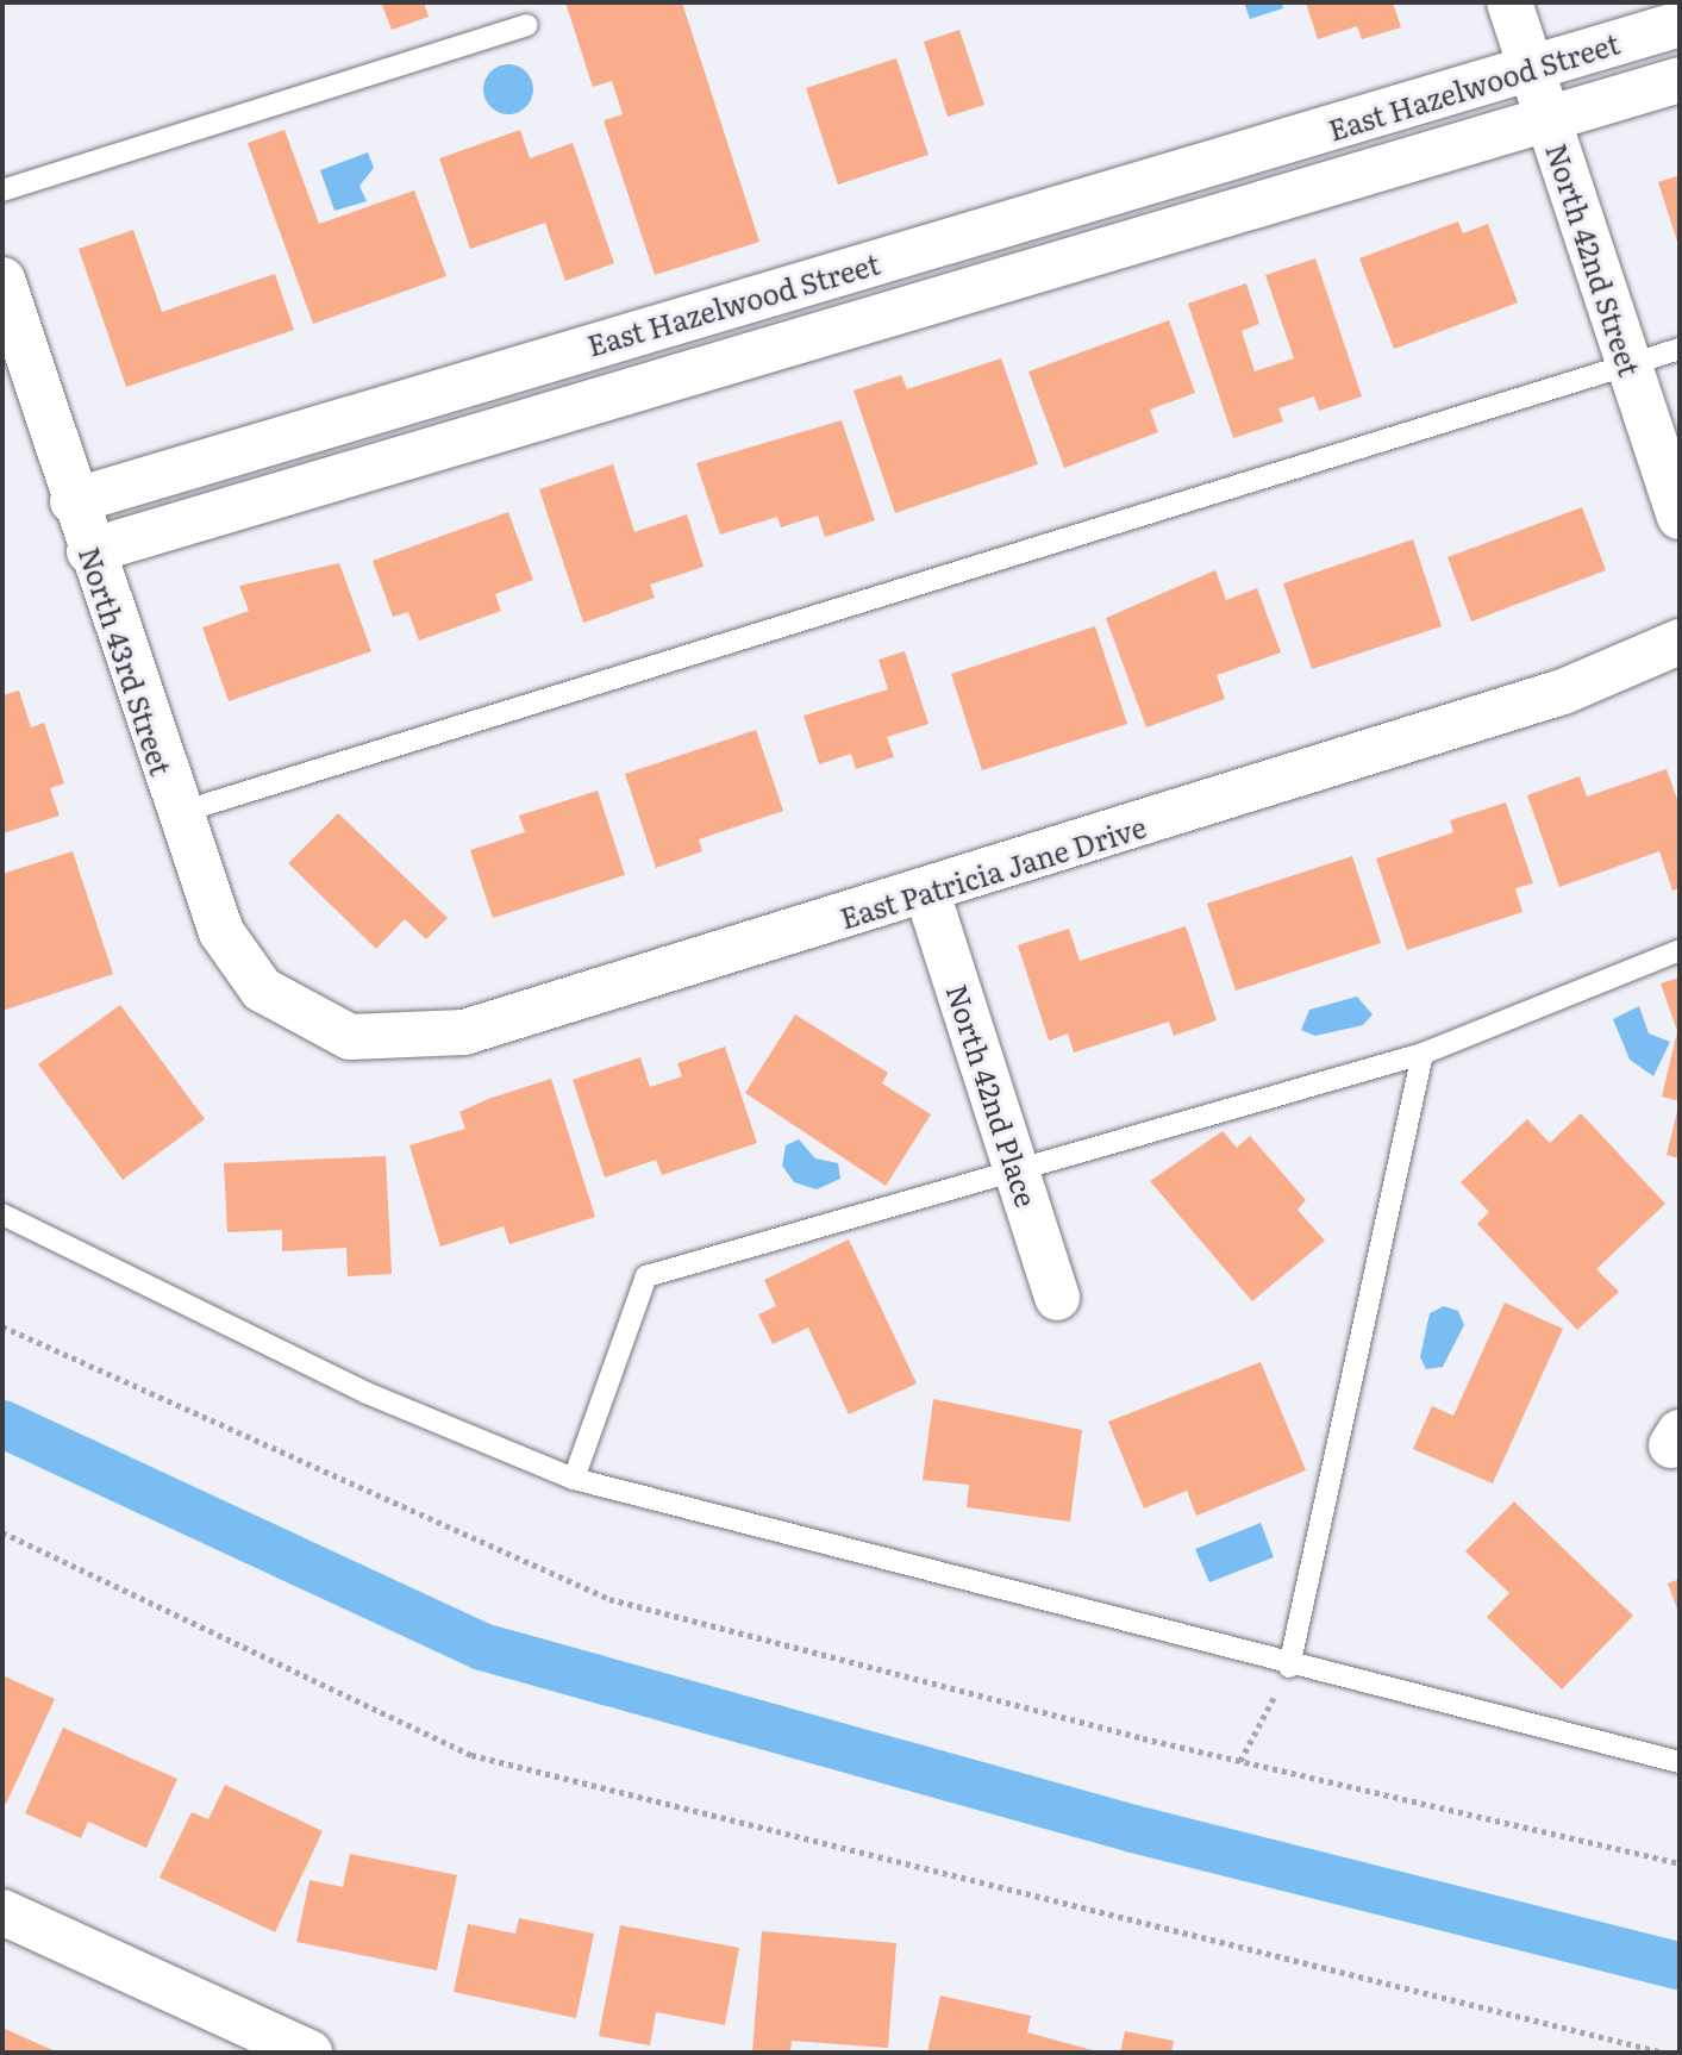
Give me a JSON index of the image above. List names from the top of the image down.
{
  "streets": {
    "street": [
      "East Hazelwood Street",
      "North 42nd Street",
      "North 43rd Street",
      "East Patricia Jane Drive",
      "North 42nd Place"
    ]
  },
  "crossings": [
    ["East Hazelwood Street", "North 42nd Street"],
    ["East Hazelwood Street", "North 43rd Street"],
    ["North 43rd Street", "East Patricia Jane Drive"],
    ["East Patricia Jane Drive", "North 42nd Place"]
  ]
}
